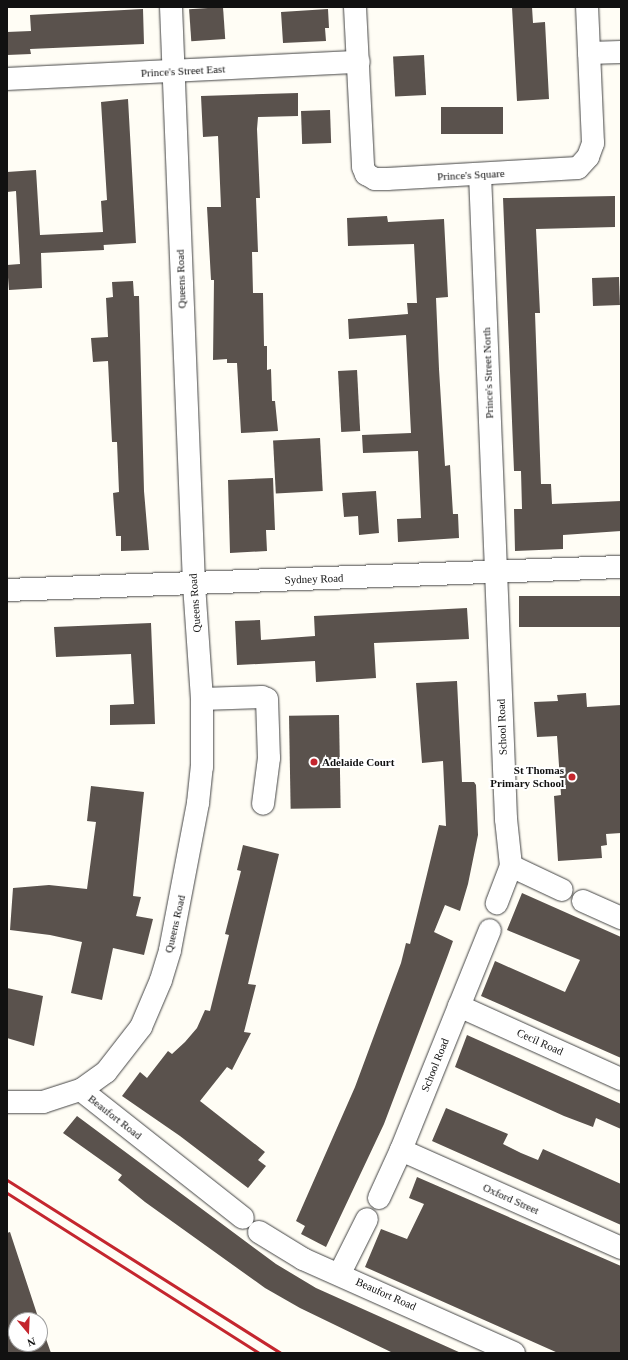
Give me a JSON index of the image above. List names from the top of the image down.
{
  "streets": {
    "street": [
      "Prince's Street East",
      "Prince's Square",
      "Queens Road",
      "Prince's Street North",
      "Sydney Road",
      "School Road",
      "Cecil Road",
      "Beaufort Road",
      "Oxford Street"
    ]
  },
  "crossings": [
    ["Prince's Street East", "Prince's Square"],
    ["Prince's Street East", "Queens Road"],
    ["Prince's Square", "Prince's Street North"],
    ["Queens Road", "Sydney Road"],
    ["Queens Road", "Beaufort Road"],
    ["Prince's Street North", "Sydney Road"],
    ["Prince's Street North", "School Road"],
    ["Sydney Road", "School Road"],
    ["School Road", "Cecil Road"],
    ["School Road", "Oxford Street"]
  ],
  "places": ["Adelaide Court", "St Thomas Primary School"],
  "north": "bottom"
}
